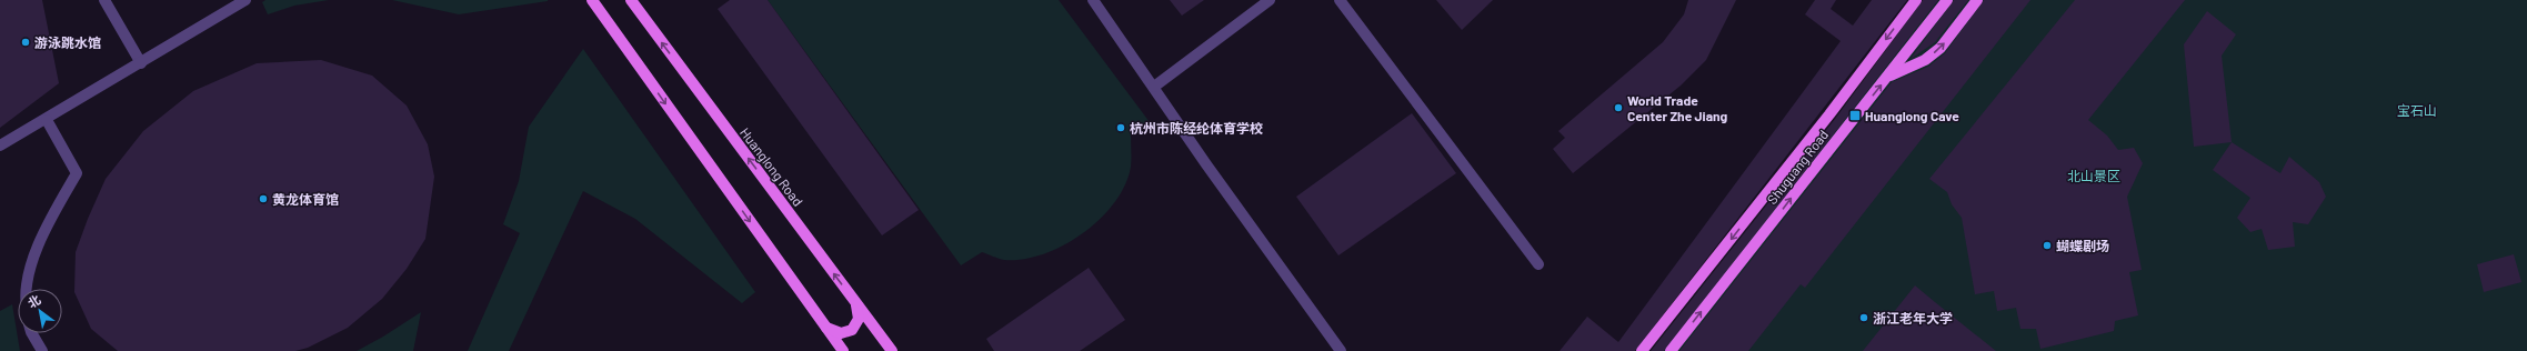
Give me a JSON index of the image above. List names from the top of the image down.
{
  "streets": {
    "main road": ["Huanglong Road", "Shuguang Road"]
  },
  "parks": ["宝石山", "北山景区"],
  "places": {
    "other": [
      "游泳跳水馆",
      "World Trade Center Zhe Jiang",
      "杭州市陈经纶体育学校",
      "黄龙体育馆",
      "蝴蝶剧场",
      "浙江老年大学"
    ],
    "transit": ["Huanglong Cave"]
  },
  "north": "top left"
}
